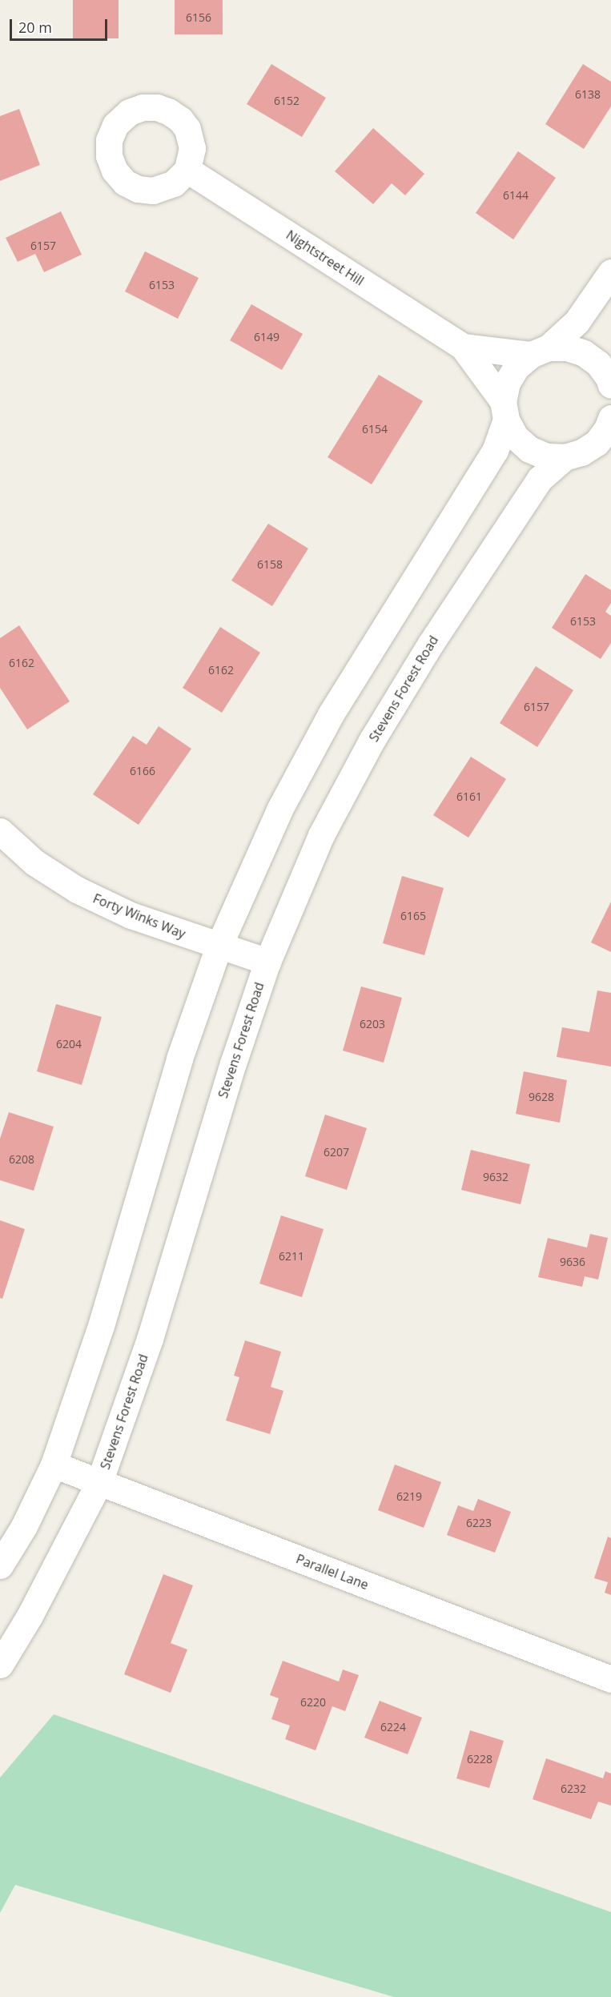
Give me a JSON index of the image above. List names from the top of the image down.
{
  "streets": {
    "street": [
      "Nightstreet Hill",
      "Stevens Forest Road",
      "Forty Winks Way",
      "Parallel Lane"
    ]
  },
  "crossings": [
    ["Stevens Forest Road", "Forty Winks Way"],
    ["Stevens Forest Road", "Parallel Lane"]
  ],
  "house_numbers": [
    "6156",
    "6138",
    "6152",
    "6144",
    "6157",
    "6153",
    "6149",
    "6154",
    "6158",
    "6153",
    "6162",
    "6162",
    "6157",
    "6166",
    "6161",
    "6165",
    "6203",
    "6204",
    "9628",
    "6207",
    "6208",
    "9632",
    "6211",
    "9636",
    "6219",
    "6223",
    "6220",
    "6224",
    "6228",
    "6232"
  ],
  "scale_bar": "20 m"
}
